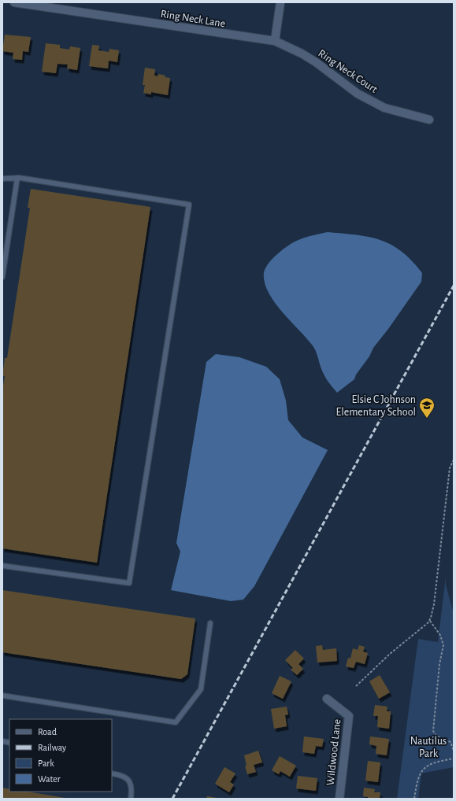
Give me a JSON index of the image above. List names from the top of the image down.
{
  "streets": {
    "street": ["Ring Neck Lane", "Ring Neck Court", "Wildwood Lane"]
  },
  "crossings": [
    ["Ring Neck Lane", "Ring Neck Court"]
  ],
  "parks": ["Nautilus Park"],
  "places": {
    "school or university": ["Elsie C Johnson Elementary School"]
  },
  "legend": [
    "Road",
    "Railway",
    "Park",
    "Water"
  ]
}
